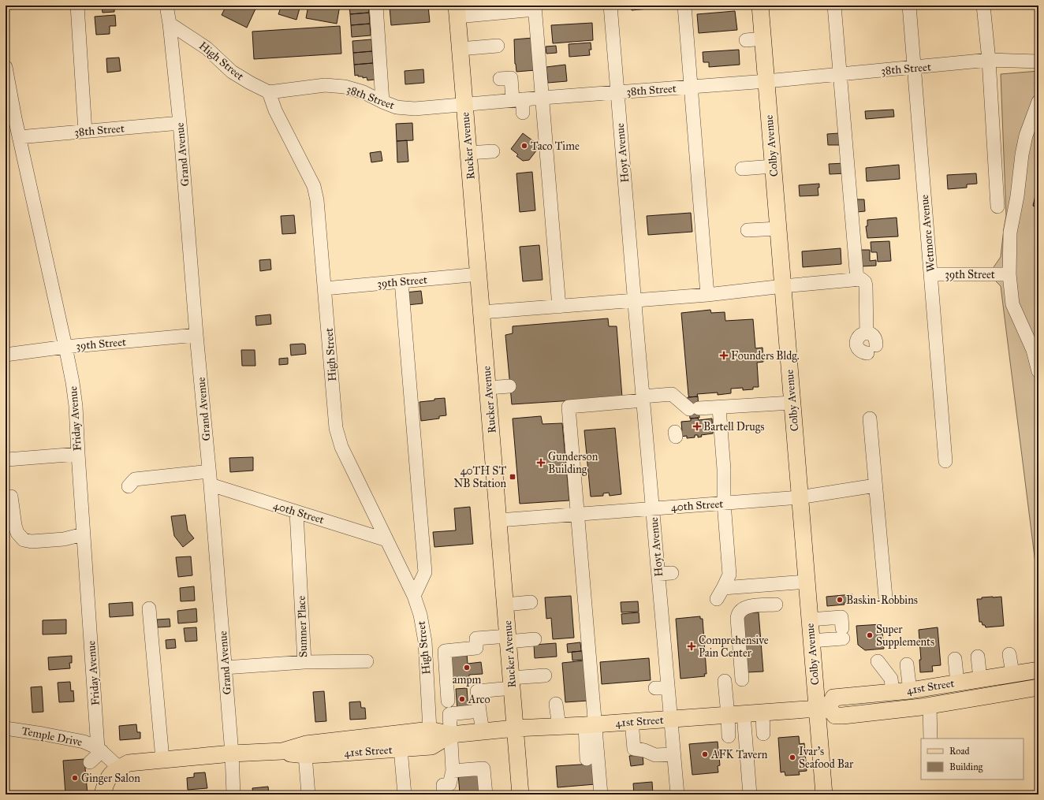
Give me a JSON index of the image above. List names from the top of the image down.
{
  "streets": {
    "main road": ["Rucker Avenue", "Colby Avenue", "41st Street"],
    "street": [
      "High Street",
      "38th Street",
      "Hoyt Avenue",
      "Grand Avenue",
      "Wetmore Avenue",
      "39th Street",
      "Friday Avenue",
      "40th Street",
      "Sumner Place",
      "Temple Drive"
    ]
  },
  "crossings": [
    ["High Street", "38th Street"],
    ["High Street", "Grand Avenue"],
    ["High Street", "39th Street"],
    ["High Street", "40th Street"],
    ["High Street", "41st Street"],
    ["38th Street", "Rucker Avenue"],
    ["38th Street", "Colby Avenue"],
    ["38th Street", "Hoyt Avenue"],
    ["38th Street", "Grand Avenue"],
    ["38th Street", "Wetmore Avenue"],
    ["38th Street", "Friday Avenue"],
    ["Rucker Avenue", "39th Street"],
    ["Rucker Avenue", "40th Street"],
    ["Rucker Avenue", "41st Street"],
    ["Colby Avenue", "40th Street"],
    ["Colby Avenue", "41st Street"],
    ["Hoyt Avenue", "40th Street"],
    ["Hoyt Avenue", "41st Street"],
    ["Grand Avenue", "39th Street"],
    ["Grand Avenue", "40th Street"],
    ["Grand Avenue", "Sumner Place"],
    ["Grand Avenue", "41st Street"],
    ["Wetmore Avenue", "39th Street"],
    ["39th Street", "Friday Avenue"],
    ["Friday Avenue", "Temple Drive"],
    ["40th Street", "Sumner Place"]
  ],
  "places": {
    "other": [
      "Taco Time",
      "Baskin-Robbins",
      "Super Supplements",
      "ampm",
      "Arco",
      "AFK Tavern",
      "Ivar's Seafood Bar",
      "Ginger Salon"
    ],
    "health": [
      "Founders Bldg.",
      "Bartell Drugs",
      "Gunderson Building",
      "Comprehensive Pain Center"
    ],
    "transit": ["40TH ST NB Station"]
  },
  "legend": ["Road", "Building"]
}
